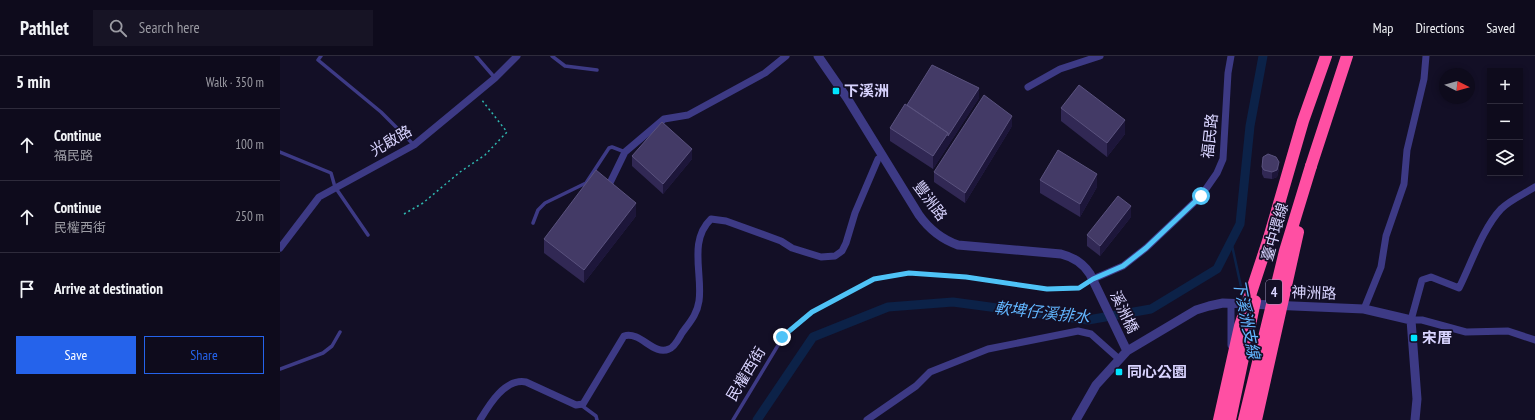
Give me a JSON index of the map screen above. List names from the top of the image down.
{
  "streets": {
    "highway": ["臺中環線", "4"],
    "street": [
      "福民路",
      "光啟路",
      "豐洲路",
      "神洲路",
      "溪洲橋"
    ],
    "lane": ["民權西街"]
  },
  "crossings": [
    ["福民路", "豐洲路"],
    ["福民路", "溪洲橋"],
    ["福民路", "民權西街"],
    ["豐洲路", "溪洲橋"],
    ["豐洲路", "民權西街"],
    ["神洲路", "溪洲橋"],
    ["溪洲橋", "民權西街"]
  ],
  "water": ["軟埤仔溪排水", "下溪洲支線"],
  "places": {
    "transit": ["下溪洲", "宋厝", "同心公園"]
  },
  "north": "right",
  "page": {
    "header": "Pathlet",
    "search": "Search here",
    "nav": ["Map", "Directions", "Saved"],
    "heading": ["5 min", "Walk · 350 m"],
    "map_buttons": ["+", "−"],
    "list": [
      ["Continue", "福民路", "100 m"],
      ["Continue", "民權西街", "250 m"],
      "Arrive at destination"
    ],
    "buttons": ["Save", "Share"]
  }
}
